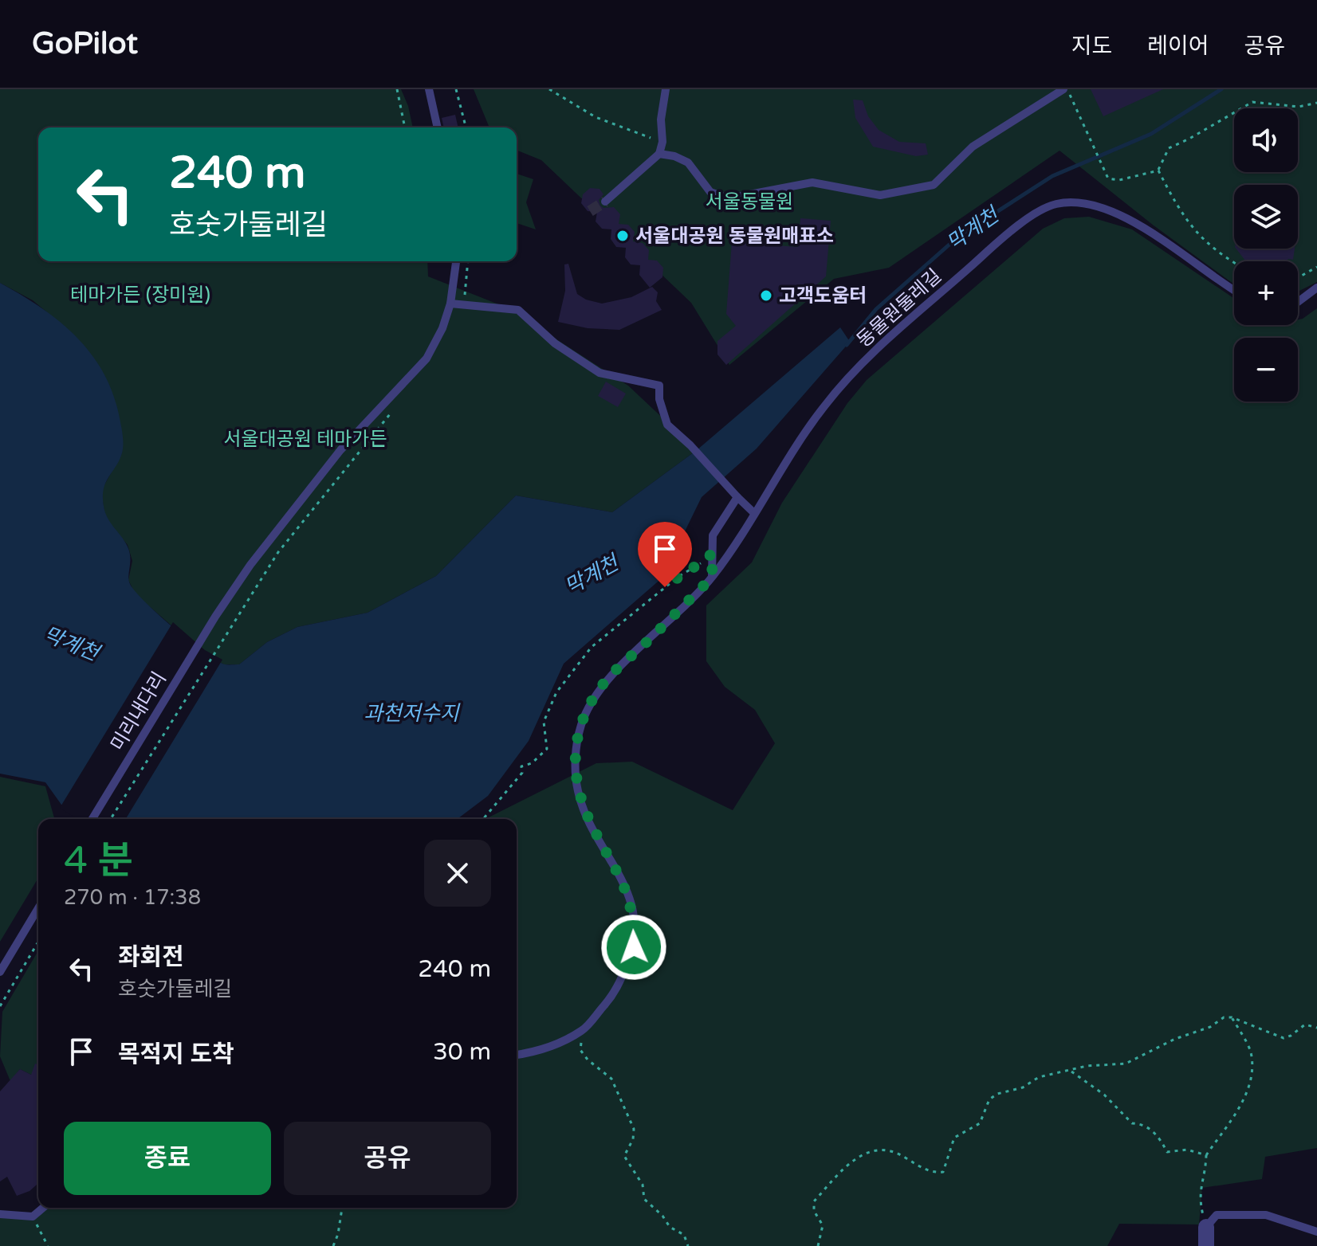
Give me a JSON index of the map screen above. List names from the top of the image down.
{
  "streets": {
    "lane": ["동물원둘레길", "미리내다리"]
  },
  "water": ["막계천", "과천저수지"],
  "parks": ["서울동물원", "테마가든 (장미원)", "서울대공원 테마가든"],
  "places": ["서울대공원 동물원매표소", "고객도움터"],
  "page": {
    "header": "GoPilot",
    "nav": ["지도", "레이어", "공유"],
    "map_buttons": ["+", "−"],
    "turn": ["240 m", "호숫가둘레길"],
    "heading": ["4 분", "270 m · 17:38"],
    "list": [
      {
        "name": "좌회전",
        "note": "호숫가둘레길",
        "value": "240 m"
      },
      {
        "name": "목적지 도착",
        "value": "30 m"
      }
    ],
    "buttons": ["종료", "공유"]
  }
}
